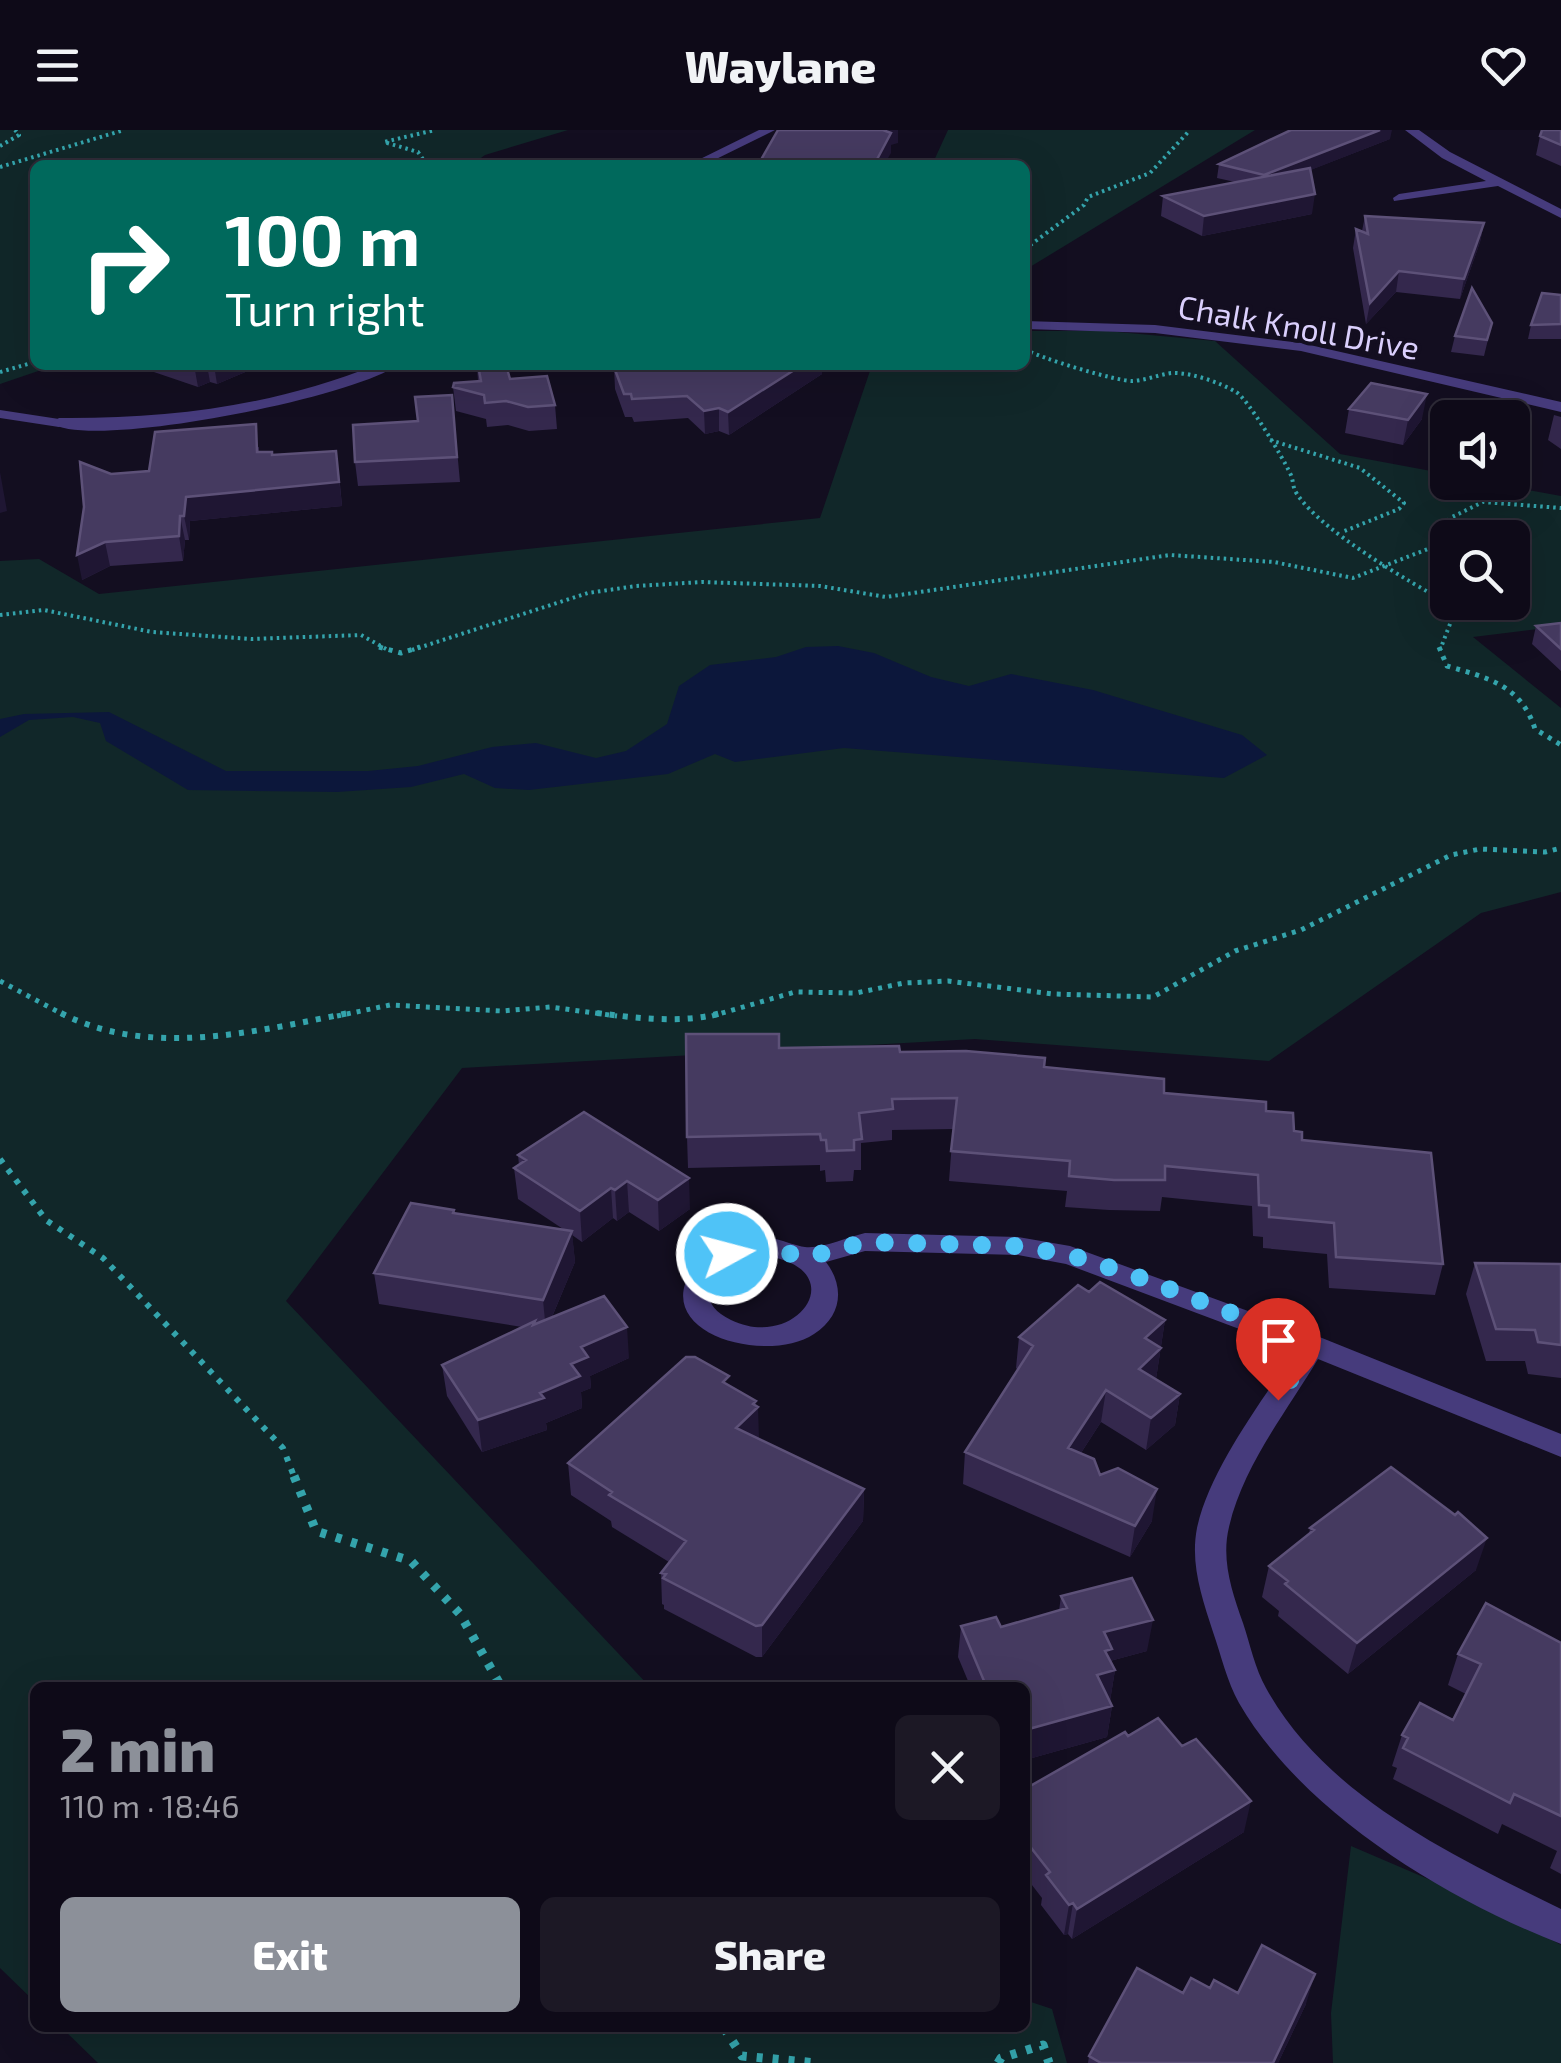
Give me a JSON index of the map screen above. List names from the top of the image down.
{
  "streets": {
    "street": ["Chalk Knoll Drive"]
  },
  "page": {
    "header": "Waylane",
    "turn": ["100 m", "Turn right"],
    "heading": ["2 min", "110 m · 18:46"],
    "buttons": ["Exit", "Share"]
  }
}
